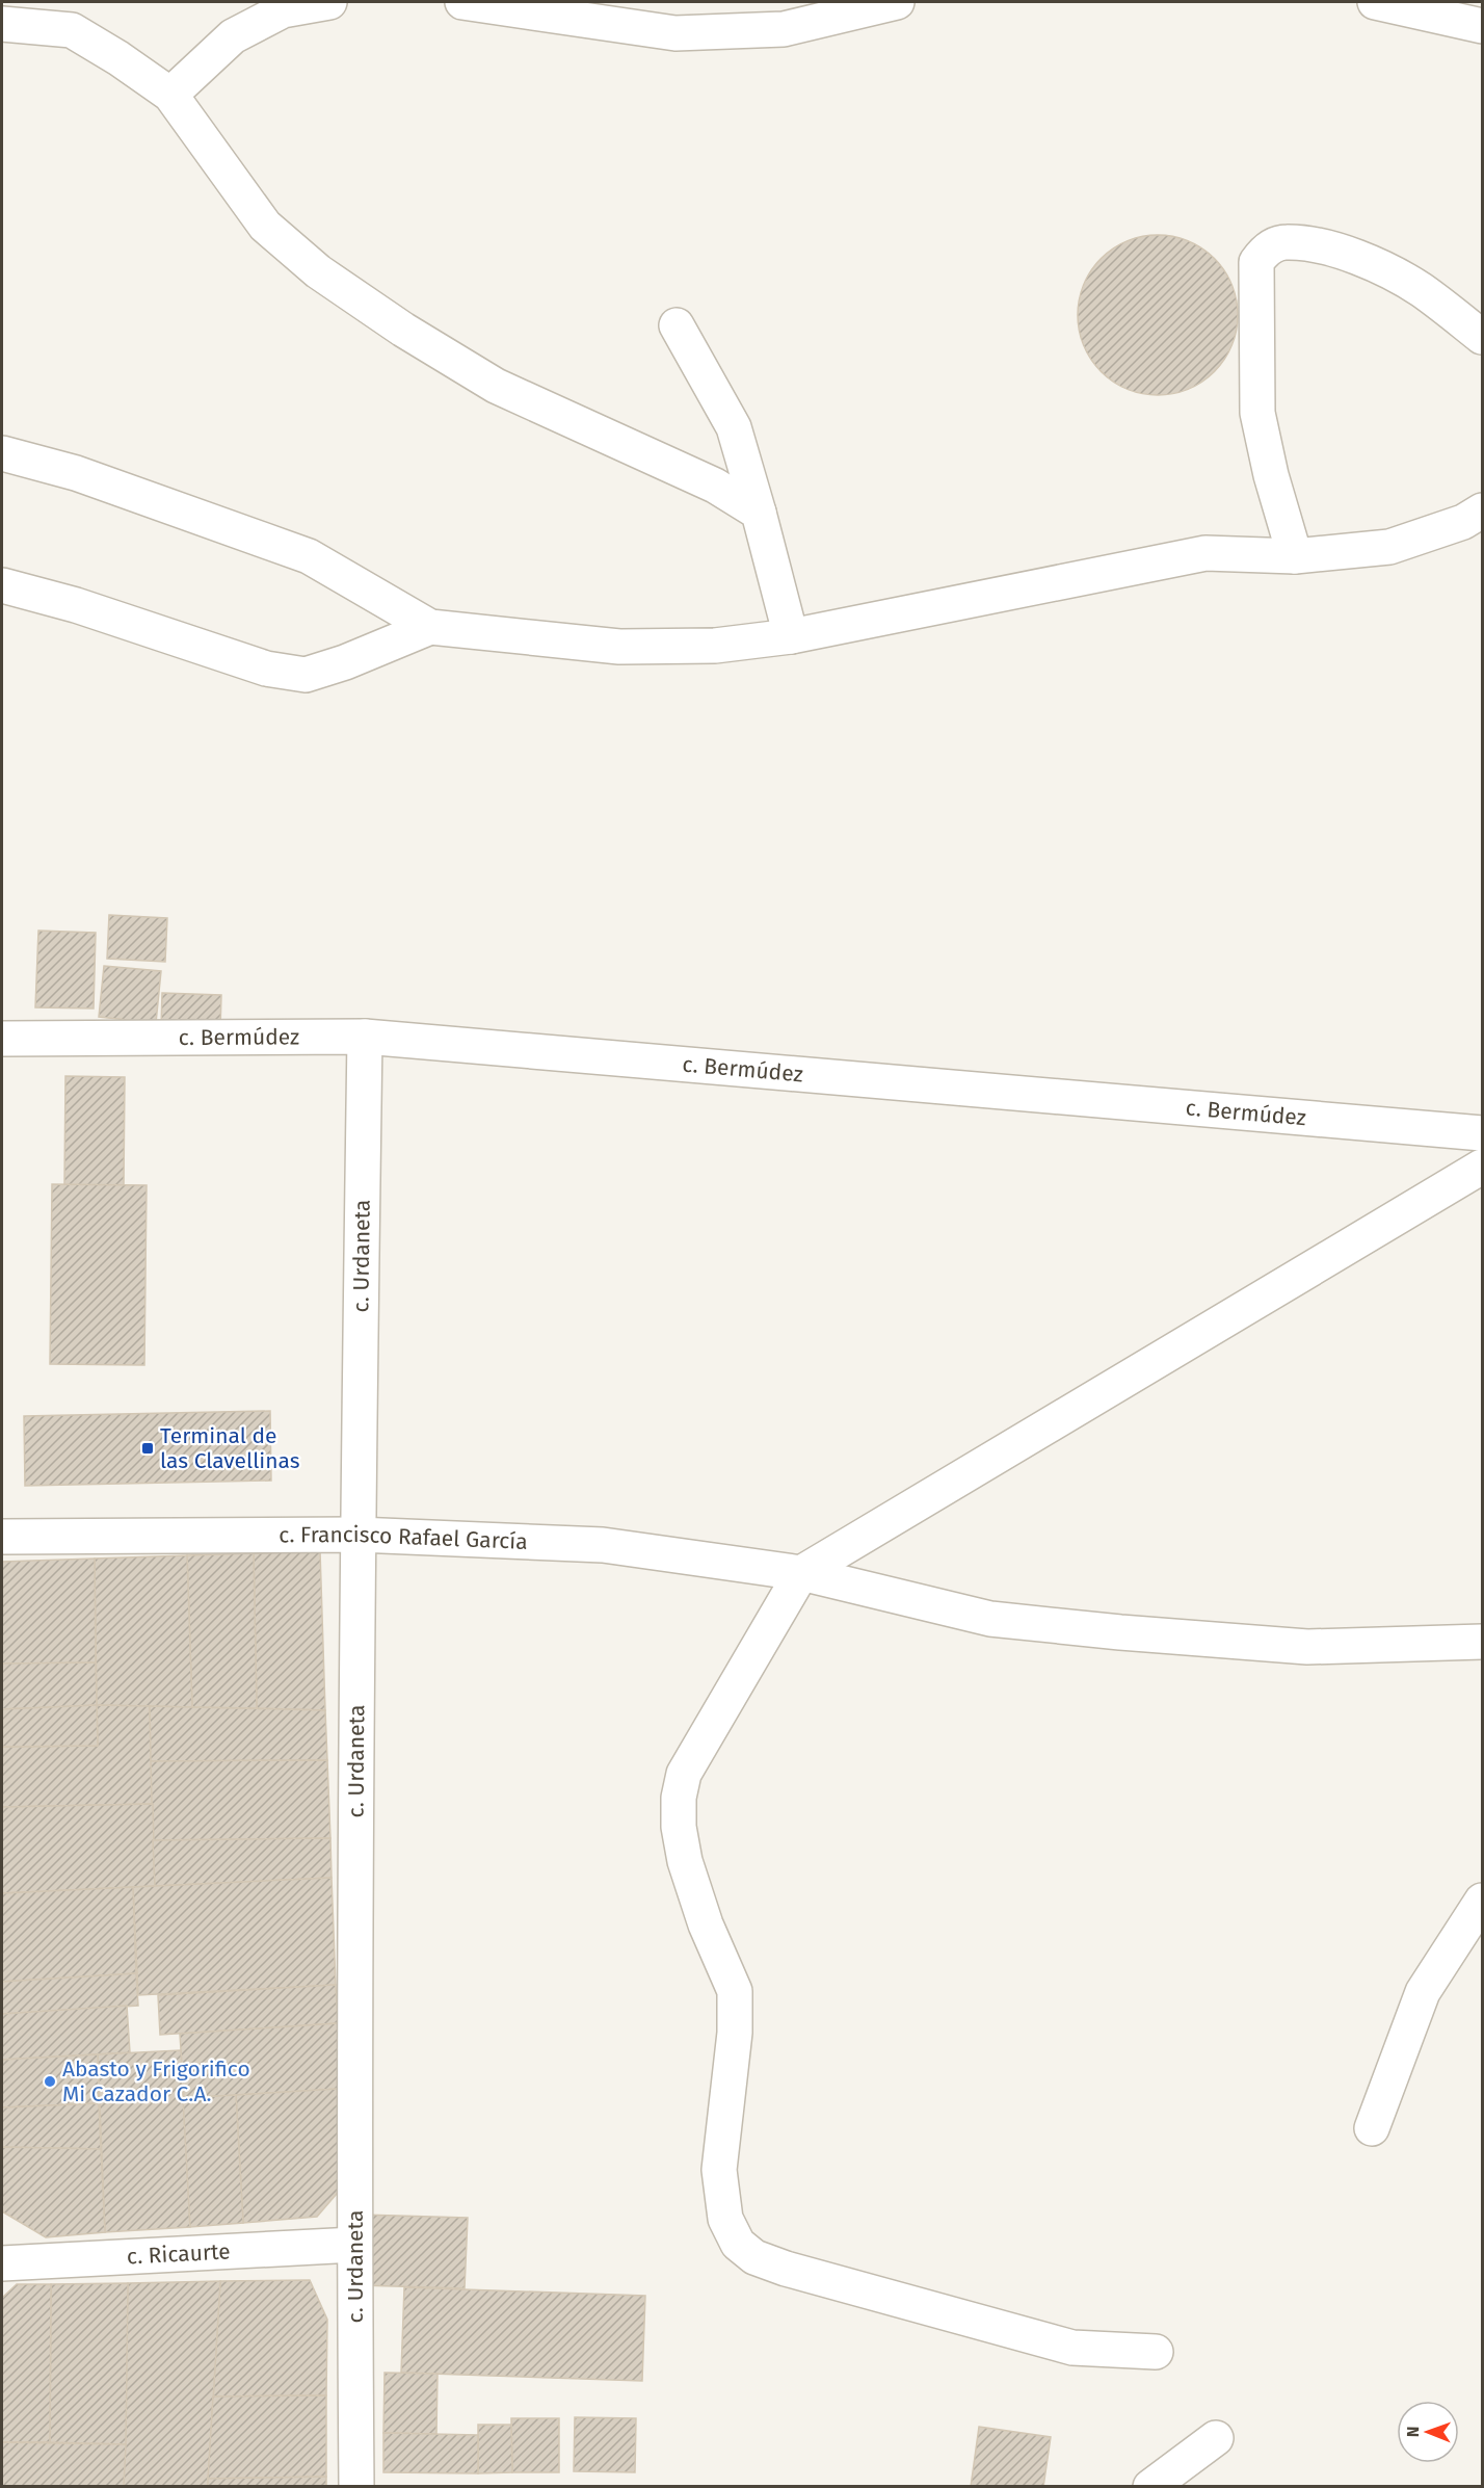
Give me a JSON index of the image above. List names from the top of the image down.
{
  "streets": {
    "street": [
      "c. Bermúdez",
      "c. Urdaneta",
      "c. Francisco Rafael García",
      "c. Ricaurte"
    ]
  },
  "crossings": [
    ["c. Bermúdez", "c. Urdaneta"],
    ["c. Urdaneta", "c. Francisco Rafael García"],
    ["c. Urdaneta", "c. Ricaurte"]
  ],
  "places": {
    "transit": ["Terminal de las Clavellinas"],
    "other": ["Abasto y Frigorifico Mi Cazador C.A."]
  },
  "north": "left"
}
